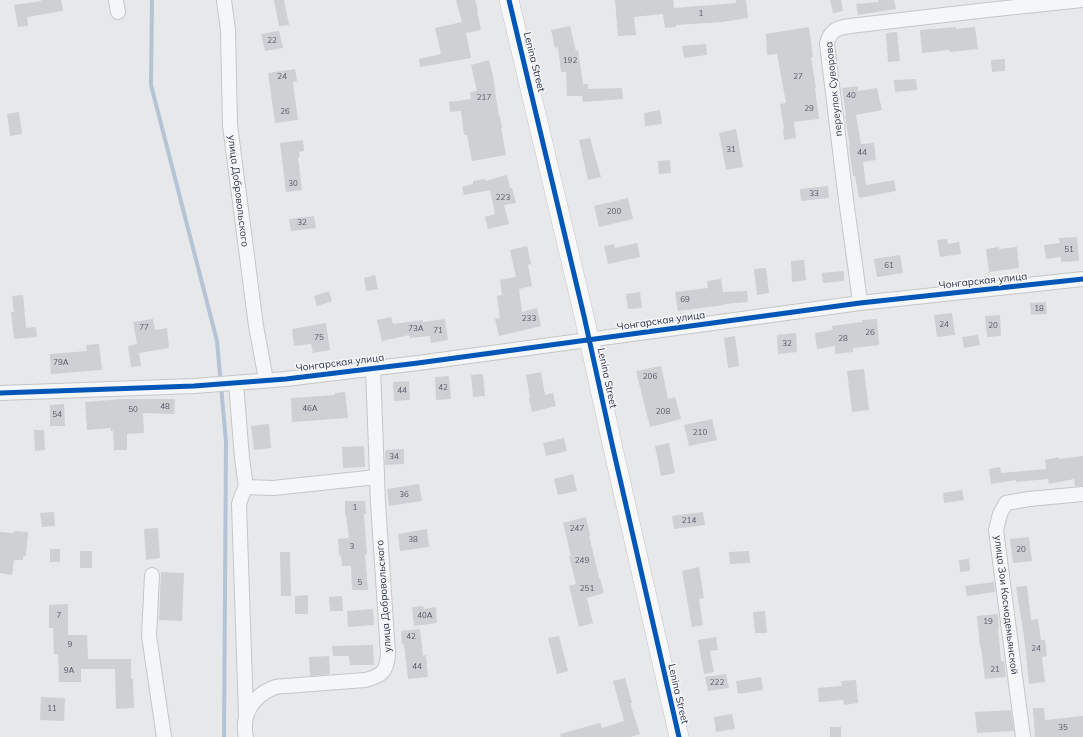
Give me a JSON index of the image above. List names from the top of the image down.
{
  "streets": {
    "street": [
      "Lenina Street",
      "переулок Суворова",
      "улица Добровольского",
      "Чонгарская улица",
      "улица Зои Космодемьянской"
    ]
  },
  "crossings": [
    ["Lenina Street", "Чонгарская улица"],
    ["переулок Суворова", "Чонгарская улица"],
    ["улица Добровольского", "Чонгарская улица"]
  ],
  "house_numbers": [
    "1",
    "22",
    "192",
    "24",
    "27",
    "40",
    "217",
    "29",
    "26",
    "31",
    "44",
    "30",
    "33",
    "223",
    "200",
    "32",
    "51",
    "61",
    "69",
    "18",
    "233",
    "24",
    "20",
    "77",
    "73А",
    "71",
    "26",
    "75",
    "28",
    "32",
    "79А",
    "206",
    "42",
    "44",
    "48",
    "46А",
    "50",
    "208",
    "54",
    "210",
    "34",
    "36",
    "1",
    "214",
    "247",
    "38",
    "3",
    "20",
    "249",
    "5",
    "251",
    "7",
    "40А",
    "19",
    "42",
    "9",
    "24",
    "44",
    "21",
    "9А",
    "222",
    "11",
    "35"
  ]
}
